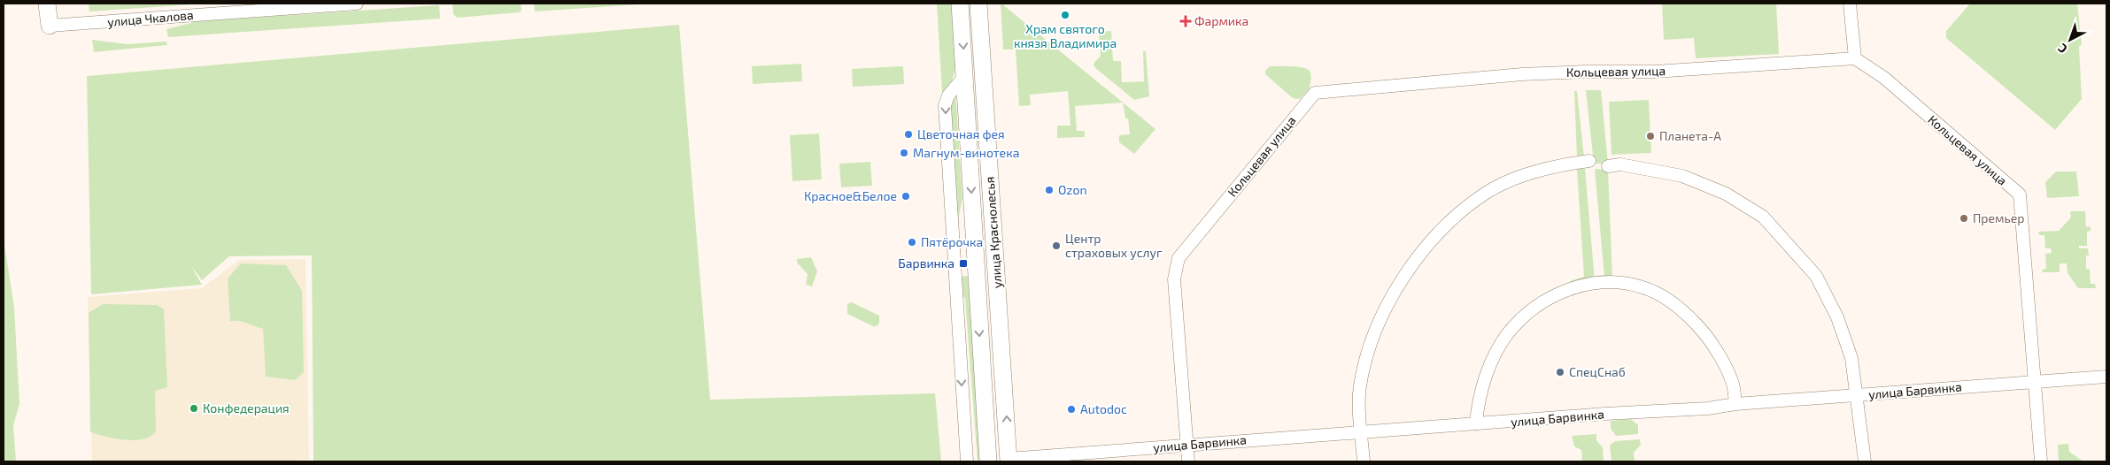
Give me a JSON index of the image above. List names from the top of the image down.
{
  "streets": {
    "street": [
      "улица Чкалова",
      "Кольцевая улица",
      "улица Краснолесья",
      "улица Барвинка"
    ]
  },
  "crossings": [
    ["Кольцевая улица", "улица Барвинка"],
    ["улица Краснолесья", "улица Барвинка"]
  ],
  "places": {
    "other": [
      "Храм святого князя Владимира",
      "Цветочная фея",
      "Планета-А",
      "Магнум-винотека",
      "Ozon",
      "Красное&Белое",
      "Премьер",
      "Пятёрочка",
      "Центр страховых услуг",
      "СпецСнаб",
      "Конфедерация",
      "Autodoc"
    ],
    "health": ["Фармика"],
    "transit": ["Барвинка"]
  },
  "north": "bottom left"
}
